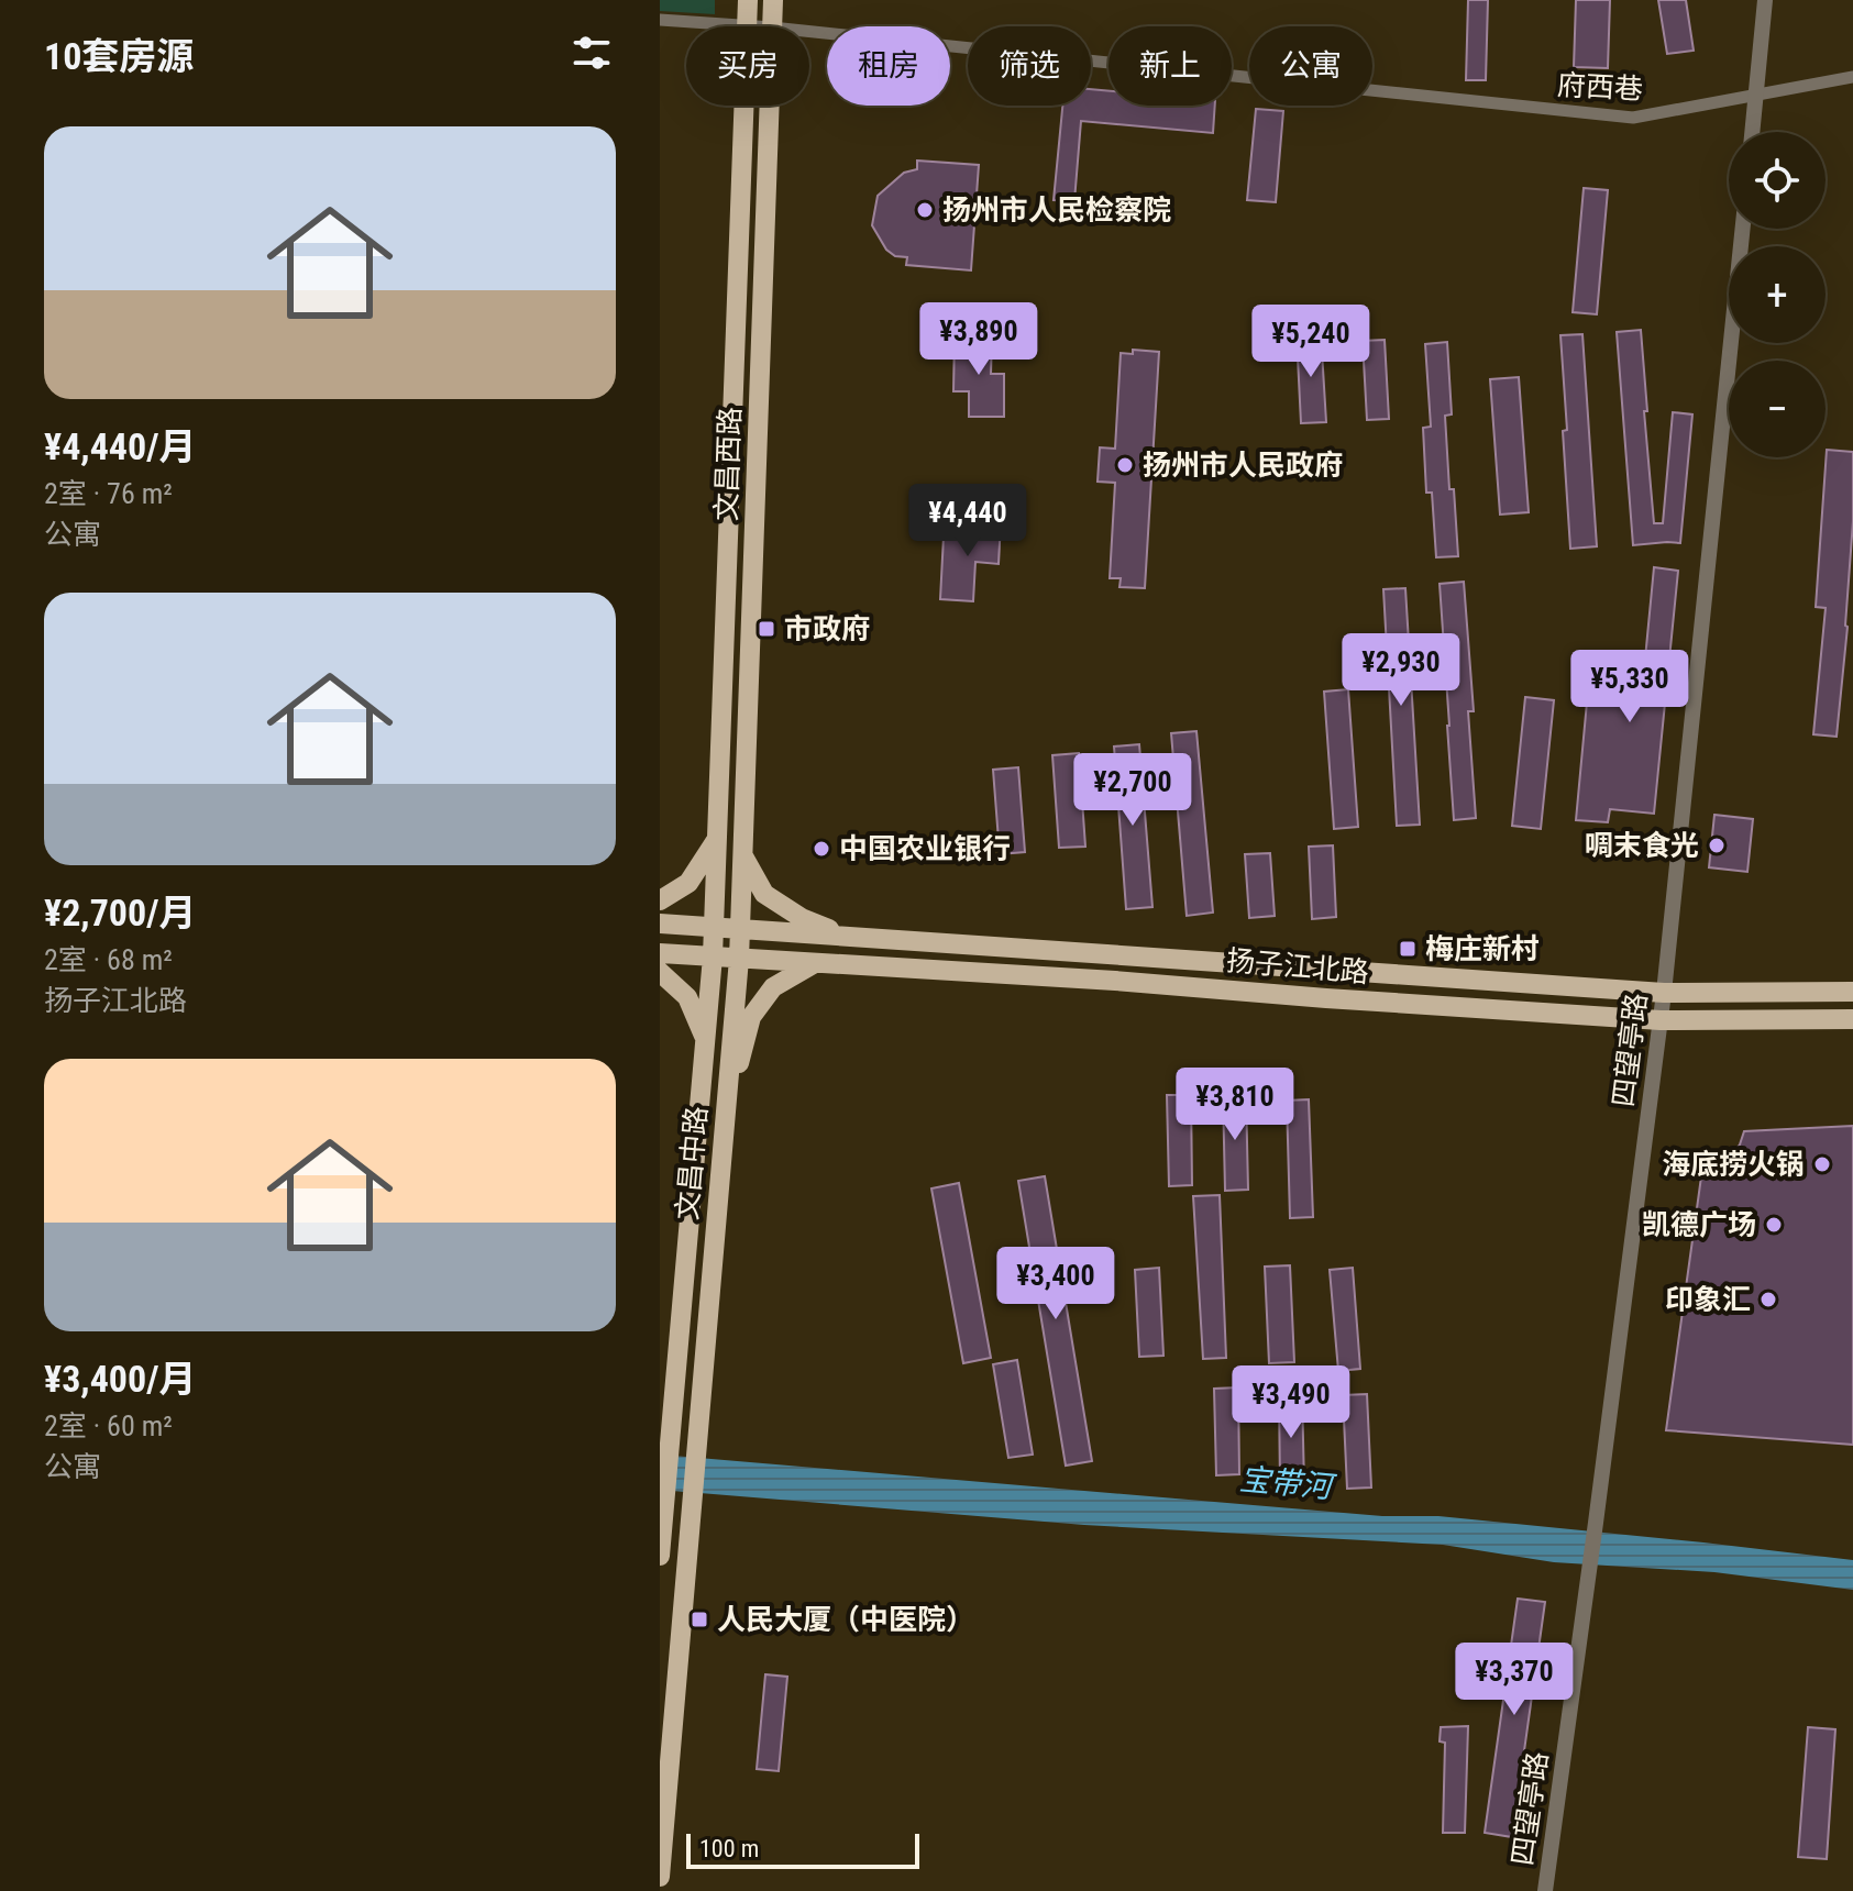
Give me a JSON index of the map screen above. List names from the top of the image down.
{
  "streets": {
    "main road": ["文昌西路", "扬子江北路", "文昌中路"],
    "street": ["府西巷", "四望亭路"]
  },
  "crossings": [
    ["府西巷", "文昌西路"],
    ["文昌西路", "扬子江北路"],
    ["文昌西路", "文昌中路"],
    ["扬子江北路", "四望亭路"],
    ["扬子江北路", "文昌中路"]
  ],
  "water": ["宝带河"],
  "places": {
    "other": [
      "扬州市人民检察院",
      "扬州市人民政府",
      "啁末食光",
      "中国农业银行",
      "海底捞火锅",
      "凯德广场",
      "印象汇"
    ],
    "transit": ["市政府", "梅庄新村", "人民大厦（中医院）"]
  },
  "scale_bar": "100 m",
  "page": {
    "heading": "10套房源",
    "chip": [
      "买房",
      "租房",
      "筛选",
      "新上",
      "公寓"
    ],
    "list": [
      {
        "name": "¥4,440/月",
        "note": "2室 · 76 m² · 公寓"
      },
      {
        "name": "¥2,700/月",
        "note": "2室 · 68 m² · 扬子江北路"
      },
      {
        "name": "¥3,400/月",
        "note": "2室 · 60 m² · 公寓"
      }
    ],
    "map_buttons": ["+", "−"],
    "price": [
      "¥3,890",
      "¥5,240",
      "¥4,440",
      "¥2,930",
      "¥5,330",
      "¥2,700",
      "¥3,810",
      "¥3,400",
      "¥3,490",
      "¥3,370"
    ],
    "scale": "100 m"
  }
}
